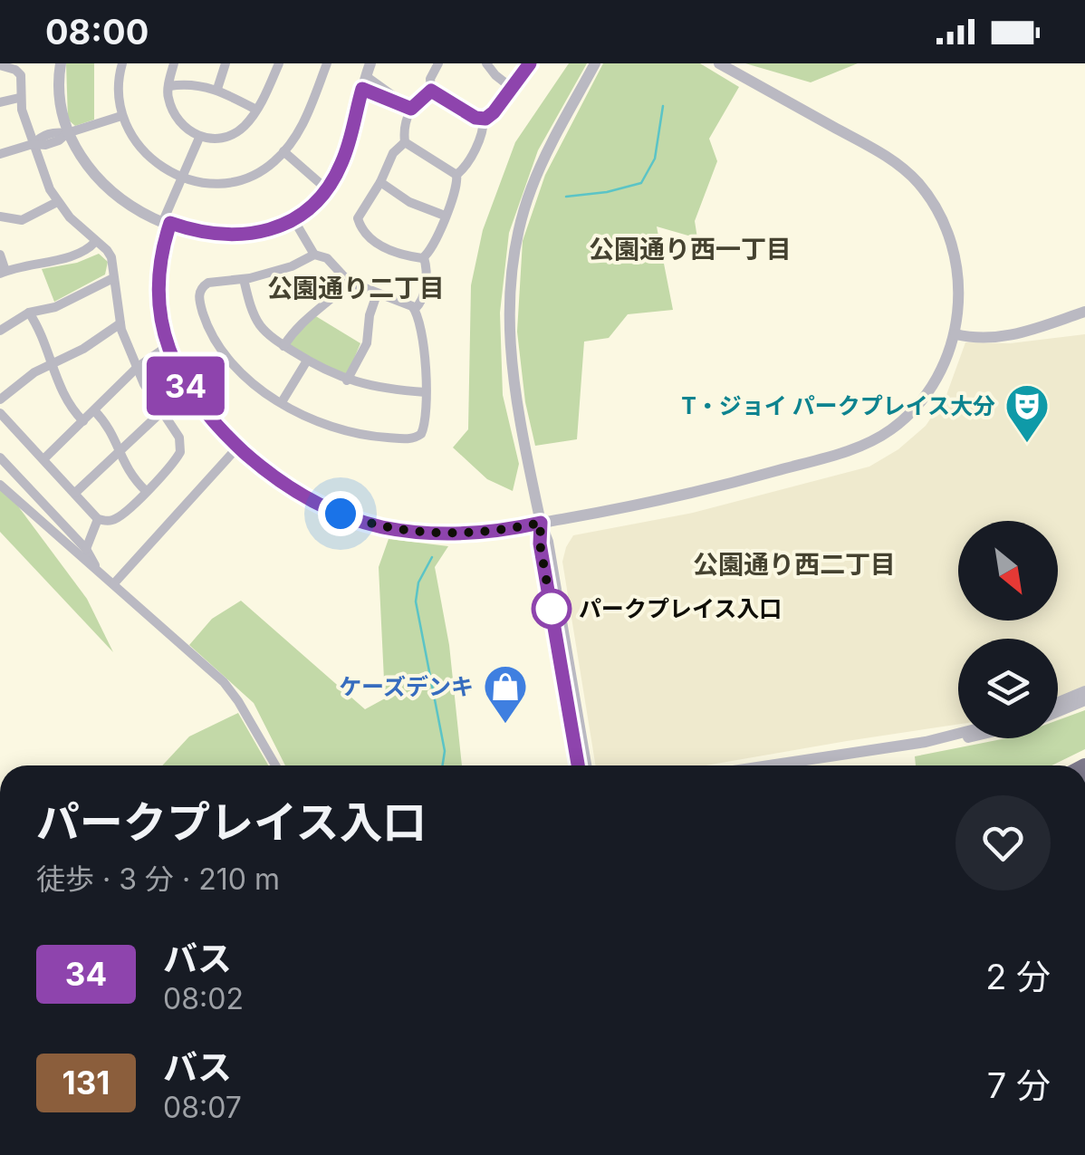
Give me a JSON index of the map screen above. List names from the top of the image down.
{
  "districts": ["公園通り西一丁目", "公園通り二丁目", "公園通り西二丁目"],
  "places": {
    "theatre": ["T・ジョイ パークプレイス大分"],
    "other": ["パークプレイス入口"],
    "shop": ["ケーズデンキ"]
  },
  "lines": ["bus line 34"],
  "north": "bottom right",
  "page": {
    "status": "08:00",
    "on_map": "34",
    "heading": ["パークプレイス入口", "徒歩 · 3 分 · 210 m"],
    "list": [
      {
        "mark": "34",
        "name": "バス",
        "note": "08:02",
        "value": "2 分"
      },
      {
        "mark": "131",
        "name": "バス",
        "note": "08:07",
        "value": "7 分"
      }
    ]
  }
}
